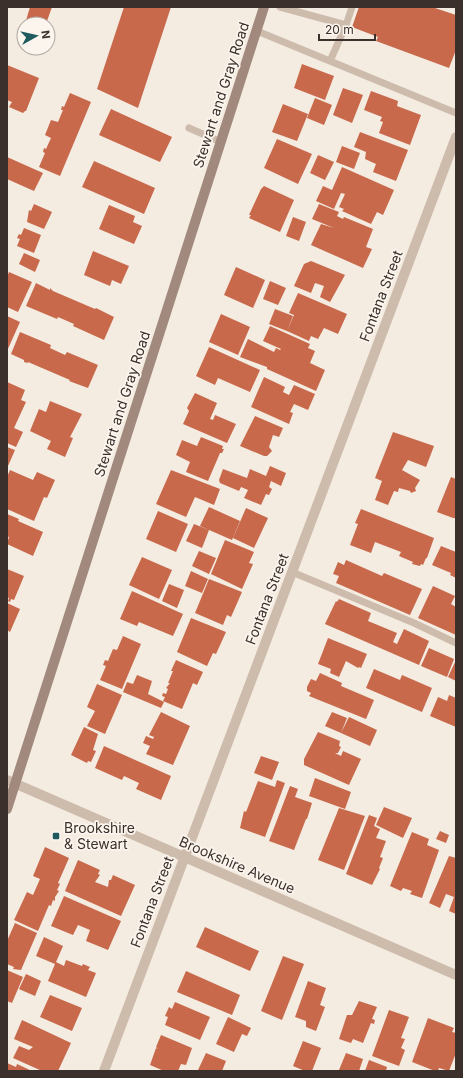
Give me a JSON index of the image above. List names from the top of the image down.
{
  "streets": {
    "main road": ["Stewart and Gray Road"],
    "street": ["Fontana Street", "Brookshire Avenue"]
  },
  "crossings": [
    ["Stewart and Gray Road", "Brookshire Avenue"],
    ["Fontana Street", "Brookshire Avenue"]
  ],
  "places": {
    "transit": ["Brookshire & Stewart"]
  },
  "scale_bar": "20 m",
  "north": "right"
}
